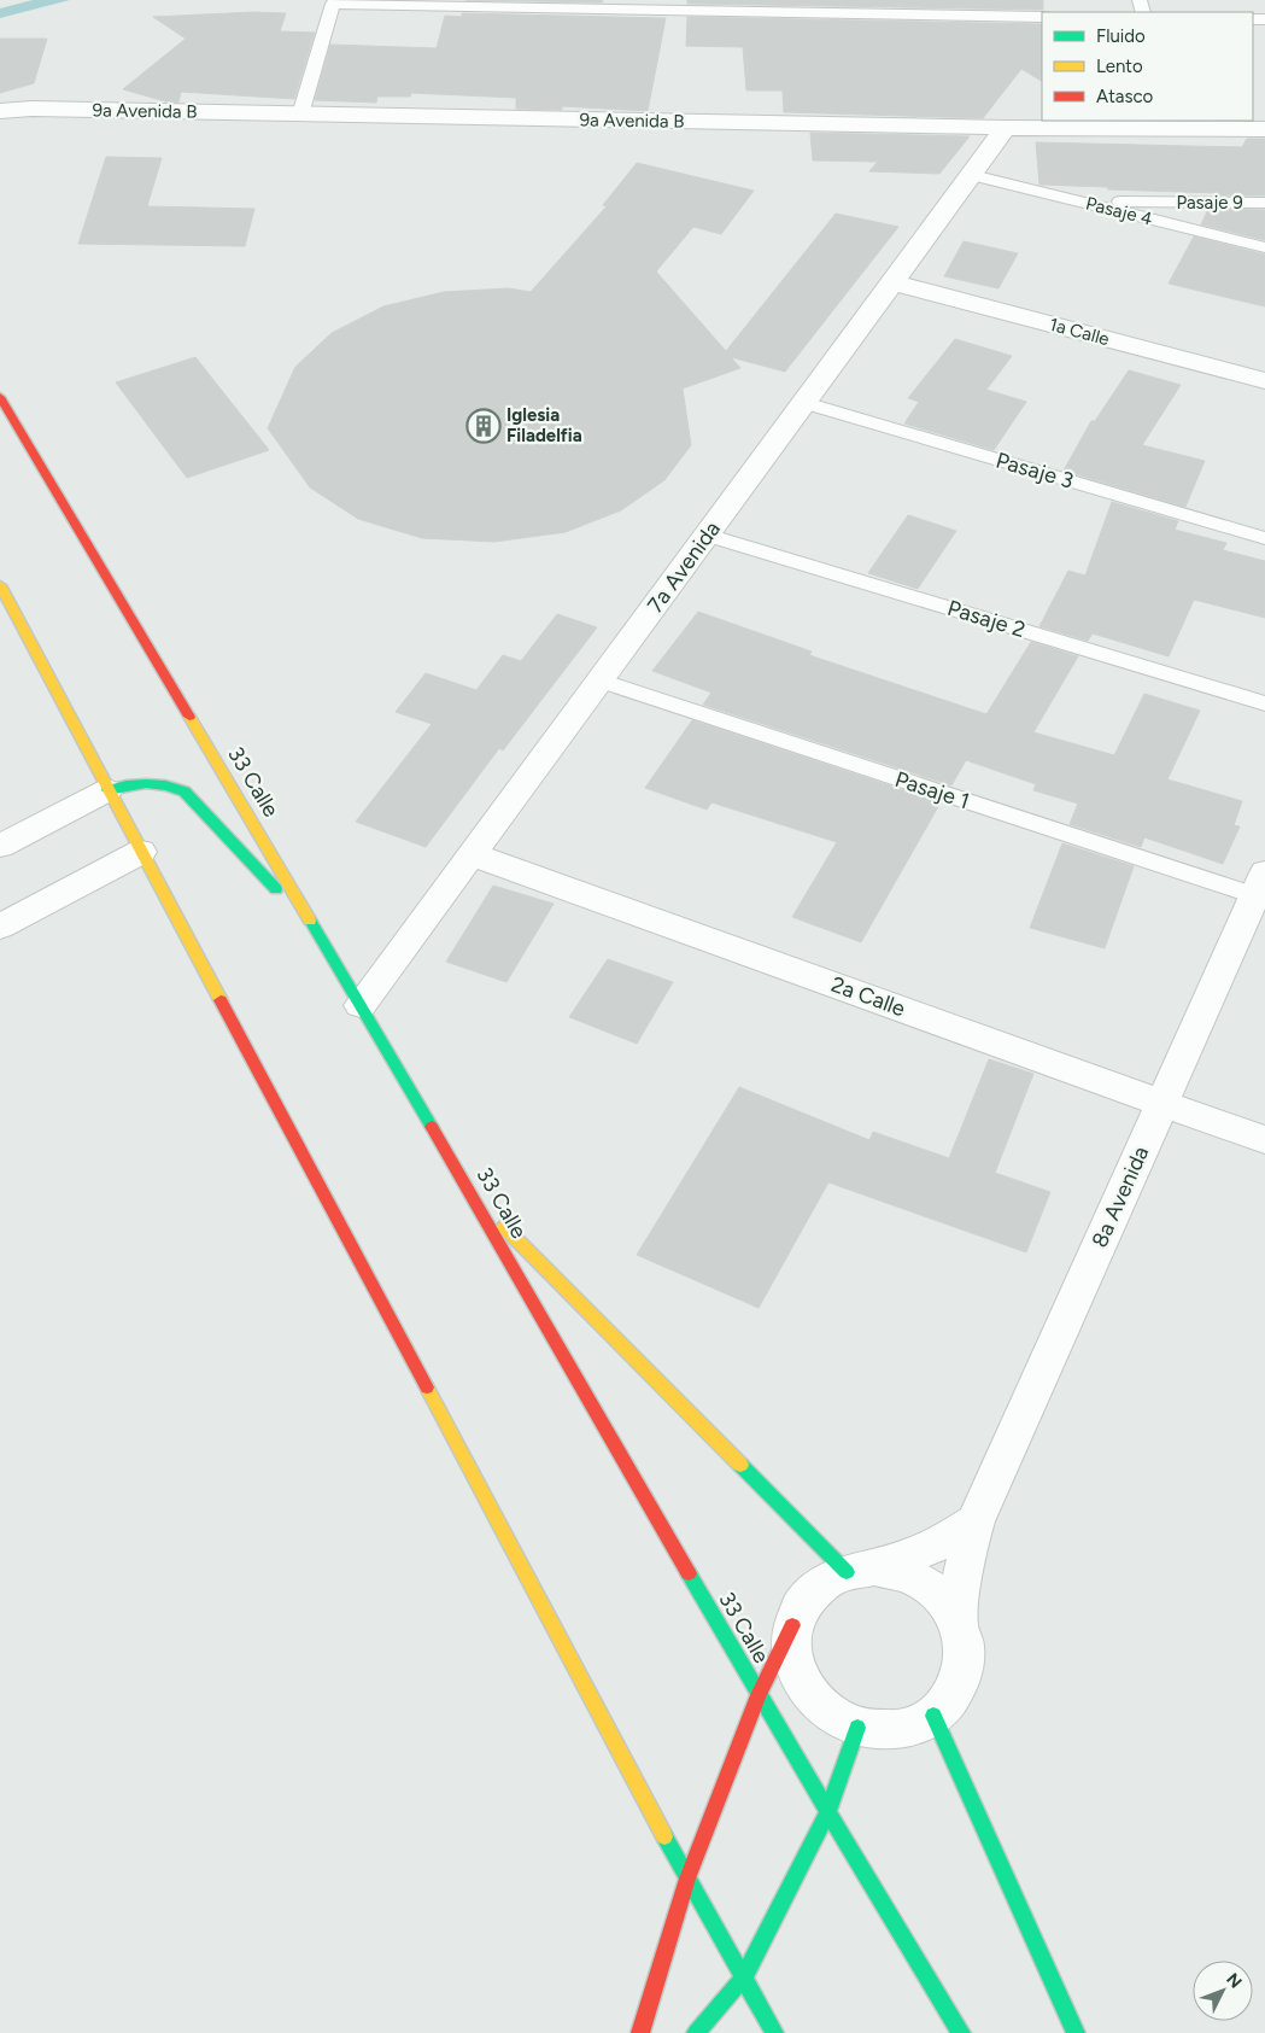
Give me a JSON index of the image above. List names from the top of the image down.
{
  "streets": {
    "main road": ["33 Calle"],
    "street": [
      "9a Avenida B",
      "1a Calle",
      "7a Avenida",
      "2a Calle",
      "8a Avenida"
    ],
    "lane": [
      "Pasaje 9",
      "Pasaje 4",
      "Pasaje 3",
      "Pasaje 2",
      "Pasaje 1"
    ]
  },
  "crossings": [
    ["9a Avenida B", "7a Avenida"],
    ["Pasaje 9", "Pasaje 4"],
    ["Pasaje 4", "7a Avenida"],
    ["1a Calle", "7a Avenida"],
    ["Pasaje 3", "7a Avenida"],
    ["7a Avenida", "Pasaje 2"],
    ["7a Avenida", "33 Calle"],
    ["7a Avenida", "Pasaje 1"],
    ["7a Avenida", "2a Calle"],
    ["Pasaje 1", "8a Avenida"],
    ["2a Calle", "8a Avenida"]
  ],
  "places": {
    "building": ["Iglesia Filadelfia"]
  },
  "legend": ["Fluido", "Lento", "Atasco"],
  "north": "top right"
}
